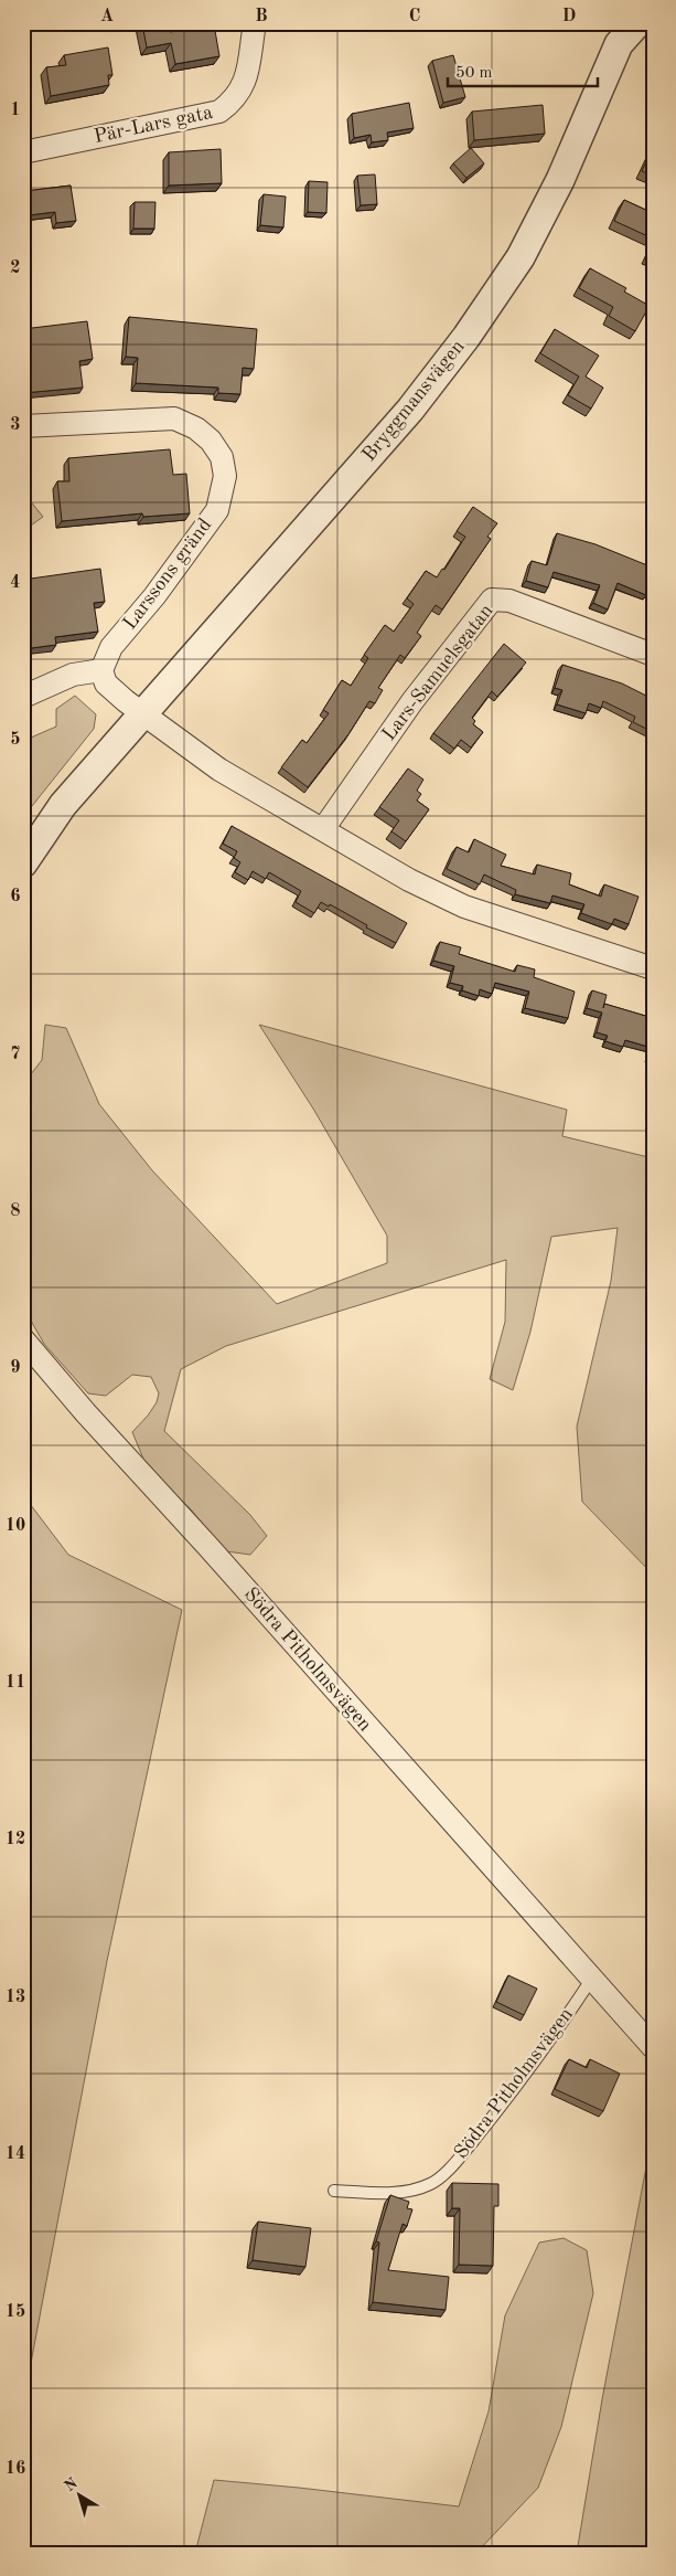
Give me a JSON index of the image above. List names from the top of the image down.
{
  "streets": {
    "street": [
      "Pär-Lars gata",
      "Bryggmansvägen",
      "Larssons gränd",
      "Lars-Samuelsgatan",
      "Södra Pitholmsvägen"
    ]
  },
  "scale_bar": "50 m",
  "north": "top left",
  "grid": {
    "columns": [
      "A",
      "B",
      "C",
      "D"
    ],
    "rows": [
      "1",
      "2",
      "3",
      "4",
      "5",
      "6",
      "7",
      "8",
      "9",
      "10",
      "11",
      "12",
      "13",
      "14",
      "15",
      "16"
    ]
  }
}
